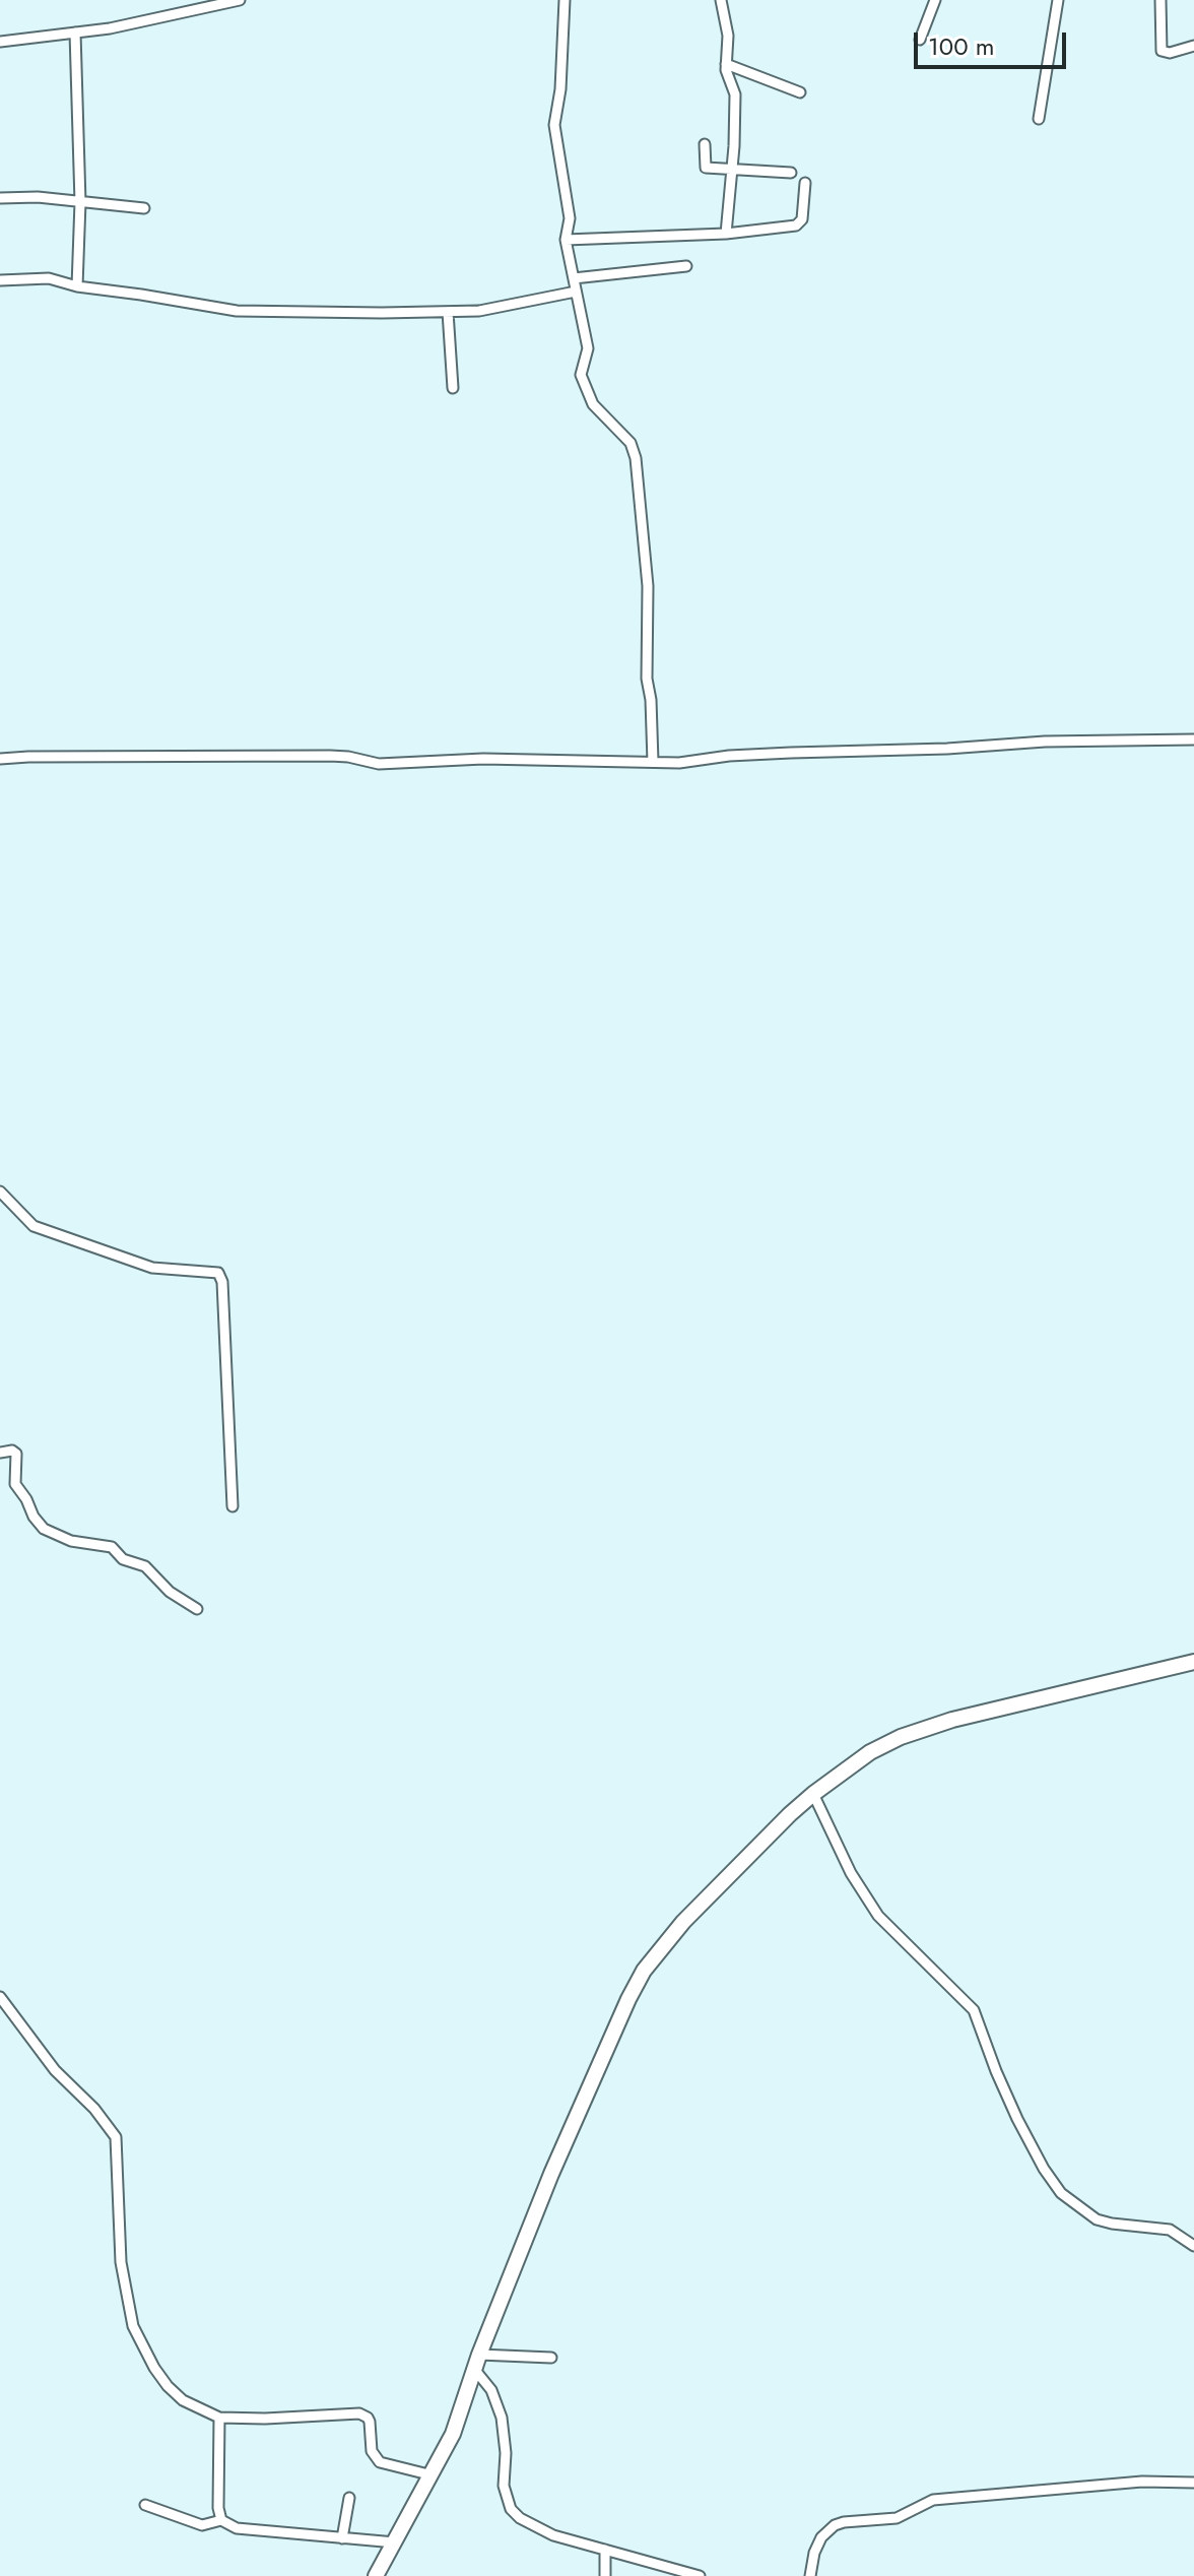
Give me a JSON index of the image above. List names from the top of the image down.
{
  "scale_bar": "100 m"
}
